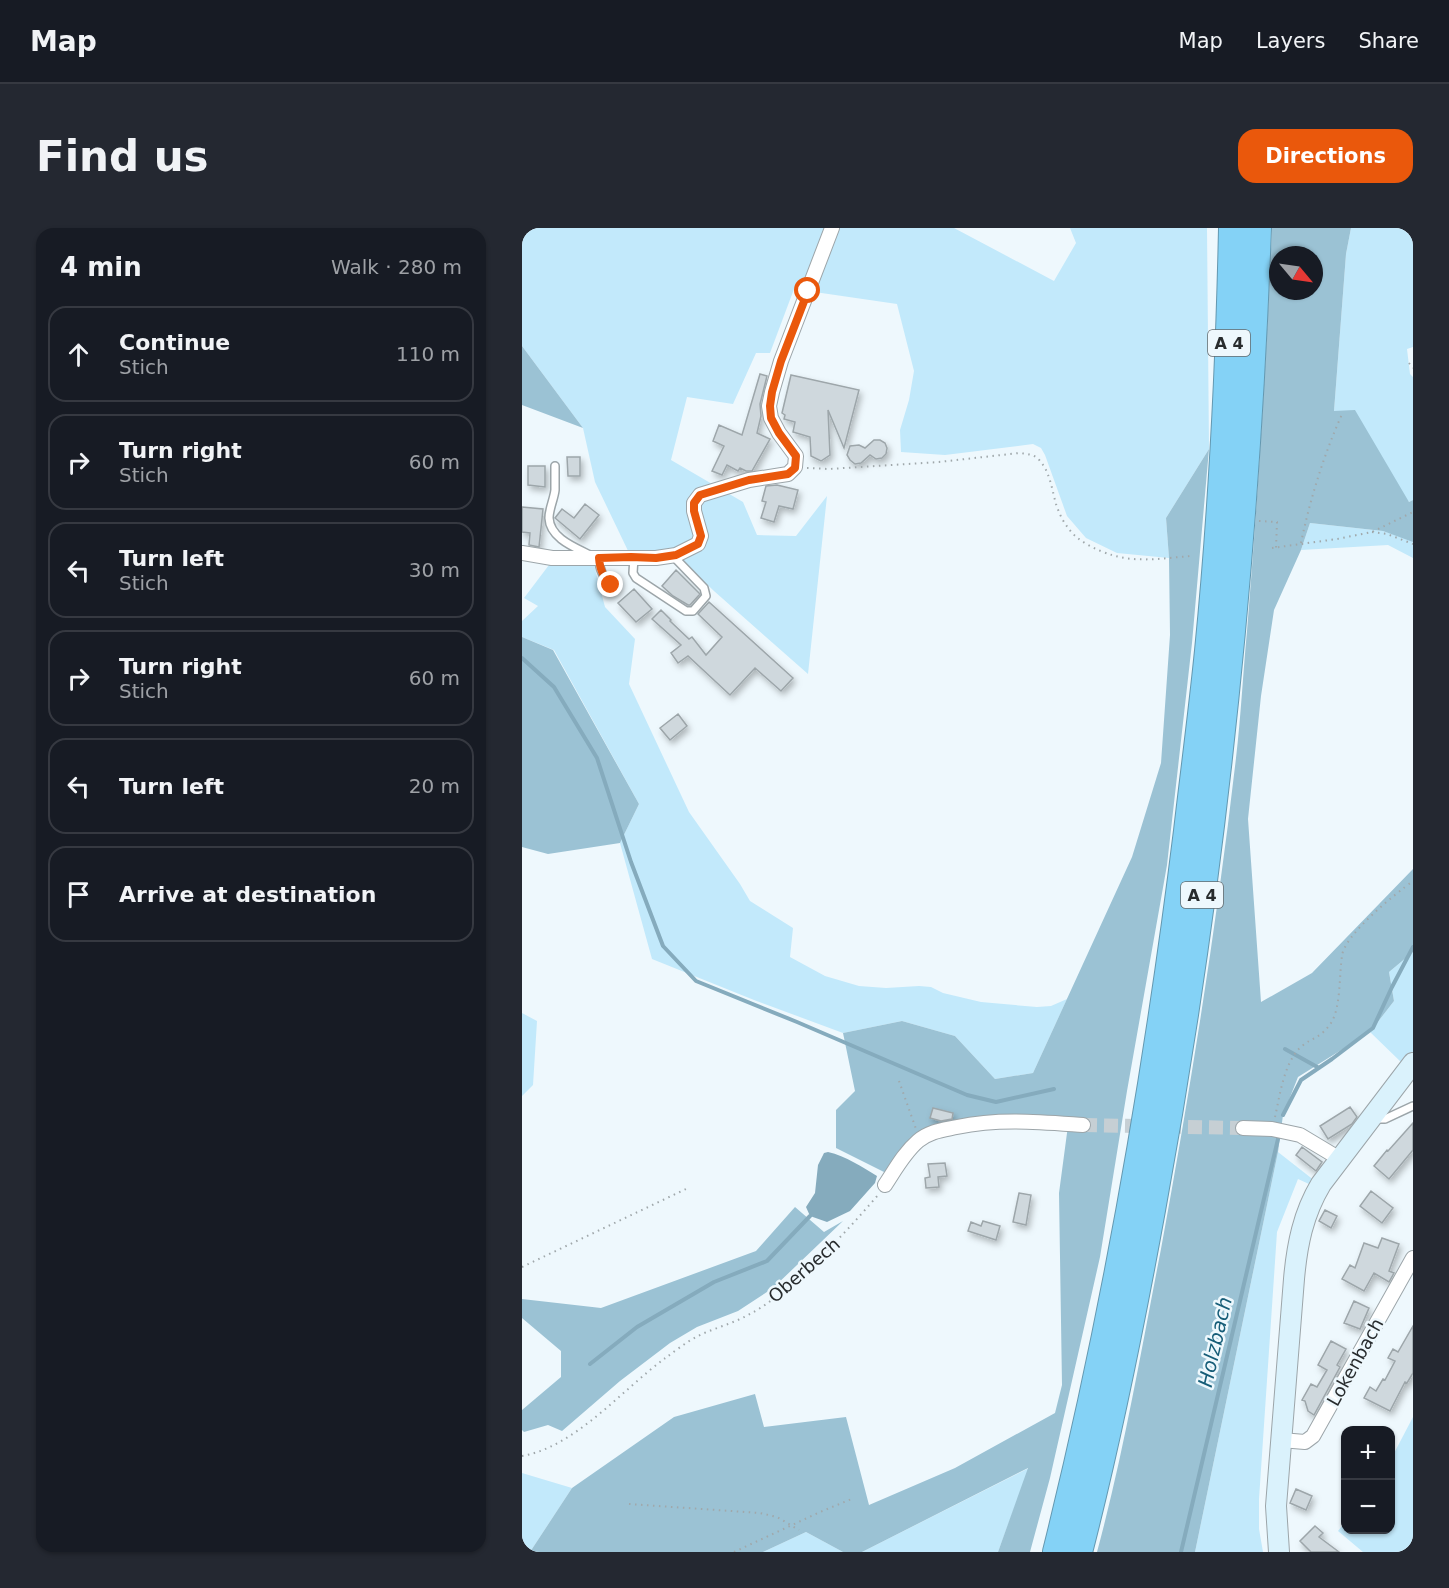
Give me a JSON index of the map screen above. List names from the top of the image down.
{
  "streets": {
    "highway": ["A 4"],
    "street": ["Lokenbach"],
    "path": ["Oberbech"]
  },
  "water": ["Holzbach"],
  "north": "bottom right",
  "page": {
    "header": "Map",
    "nav": ["Map", "Layers", "Share"],
    "buttons": "Directions",
    "title": "Find us",
    "heading": ["4 min", "Walk · 280 m"],
    "list": [
      ["Continue", "Stich", "110 m"],
      ["Turn right", "Stich", "60 m"],
      ["Turn left", "Stich", "30 m"],
      ["Turn right", "Stich", "60 m"],
      ["Turn left", "20 m"],
      "Arrive at destination"
    ],
    "map_buttons": ["+", "−"]
  }
}
